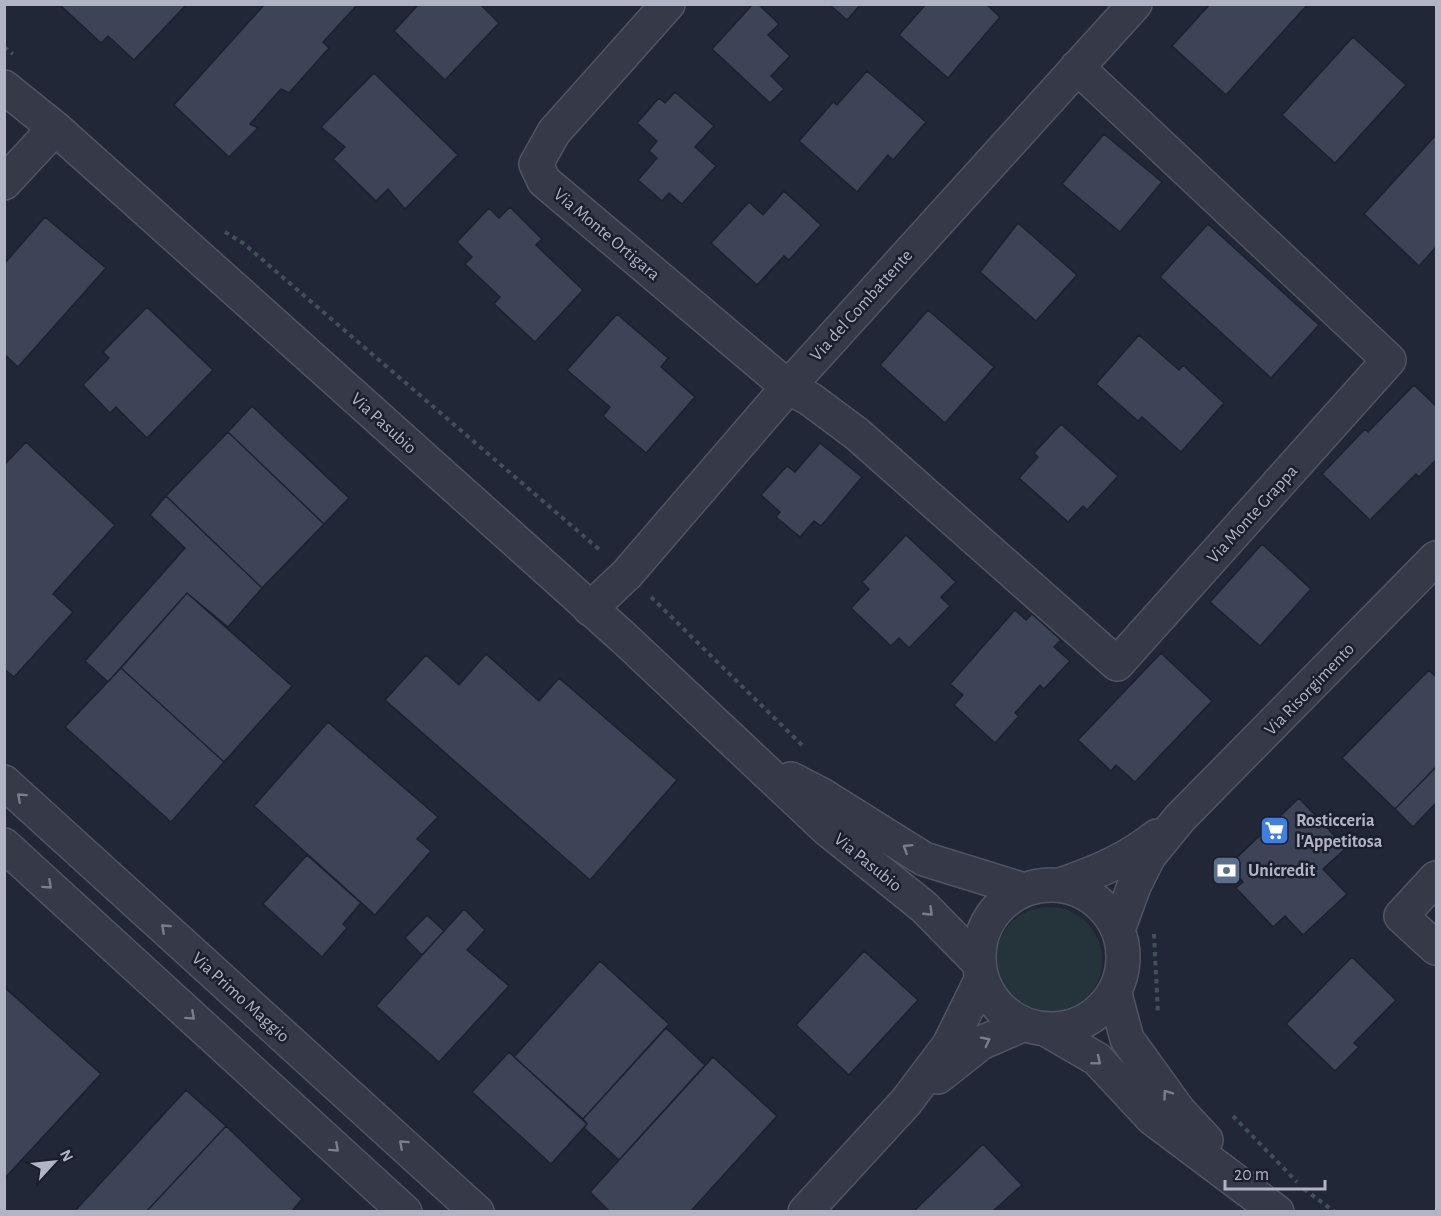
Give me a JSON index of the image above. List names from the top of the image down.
{
  "streets": {
    "street": [
      "Via Monte Ortigara",
      "Via del Combattente",
      "Via Pasubio",
      "Via Monte Grappa",
      "Via Risorgimento",
      "Via Primo Maggio"
    ]
  },
  "crossings": [
    ["Via Monte Ortigara", "Via del Combattente"],
    ["Via Monte Ortigara", "Via Monte Grappa"],
    ["Via del Combattente", "Via Pasubio"],
    ["Via del Combattente", "Via Monte Grappa"],
    ["Via Pasubio", "Via Risorgimento"]
  ],
  "places": {
    "supermarket": ["Rosticceria l'Appetitosa"],
    "bank": ["Unicredit"]
  },
  "scale_bar": "20 m",
  "north": "top right"
}
